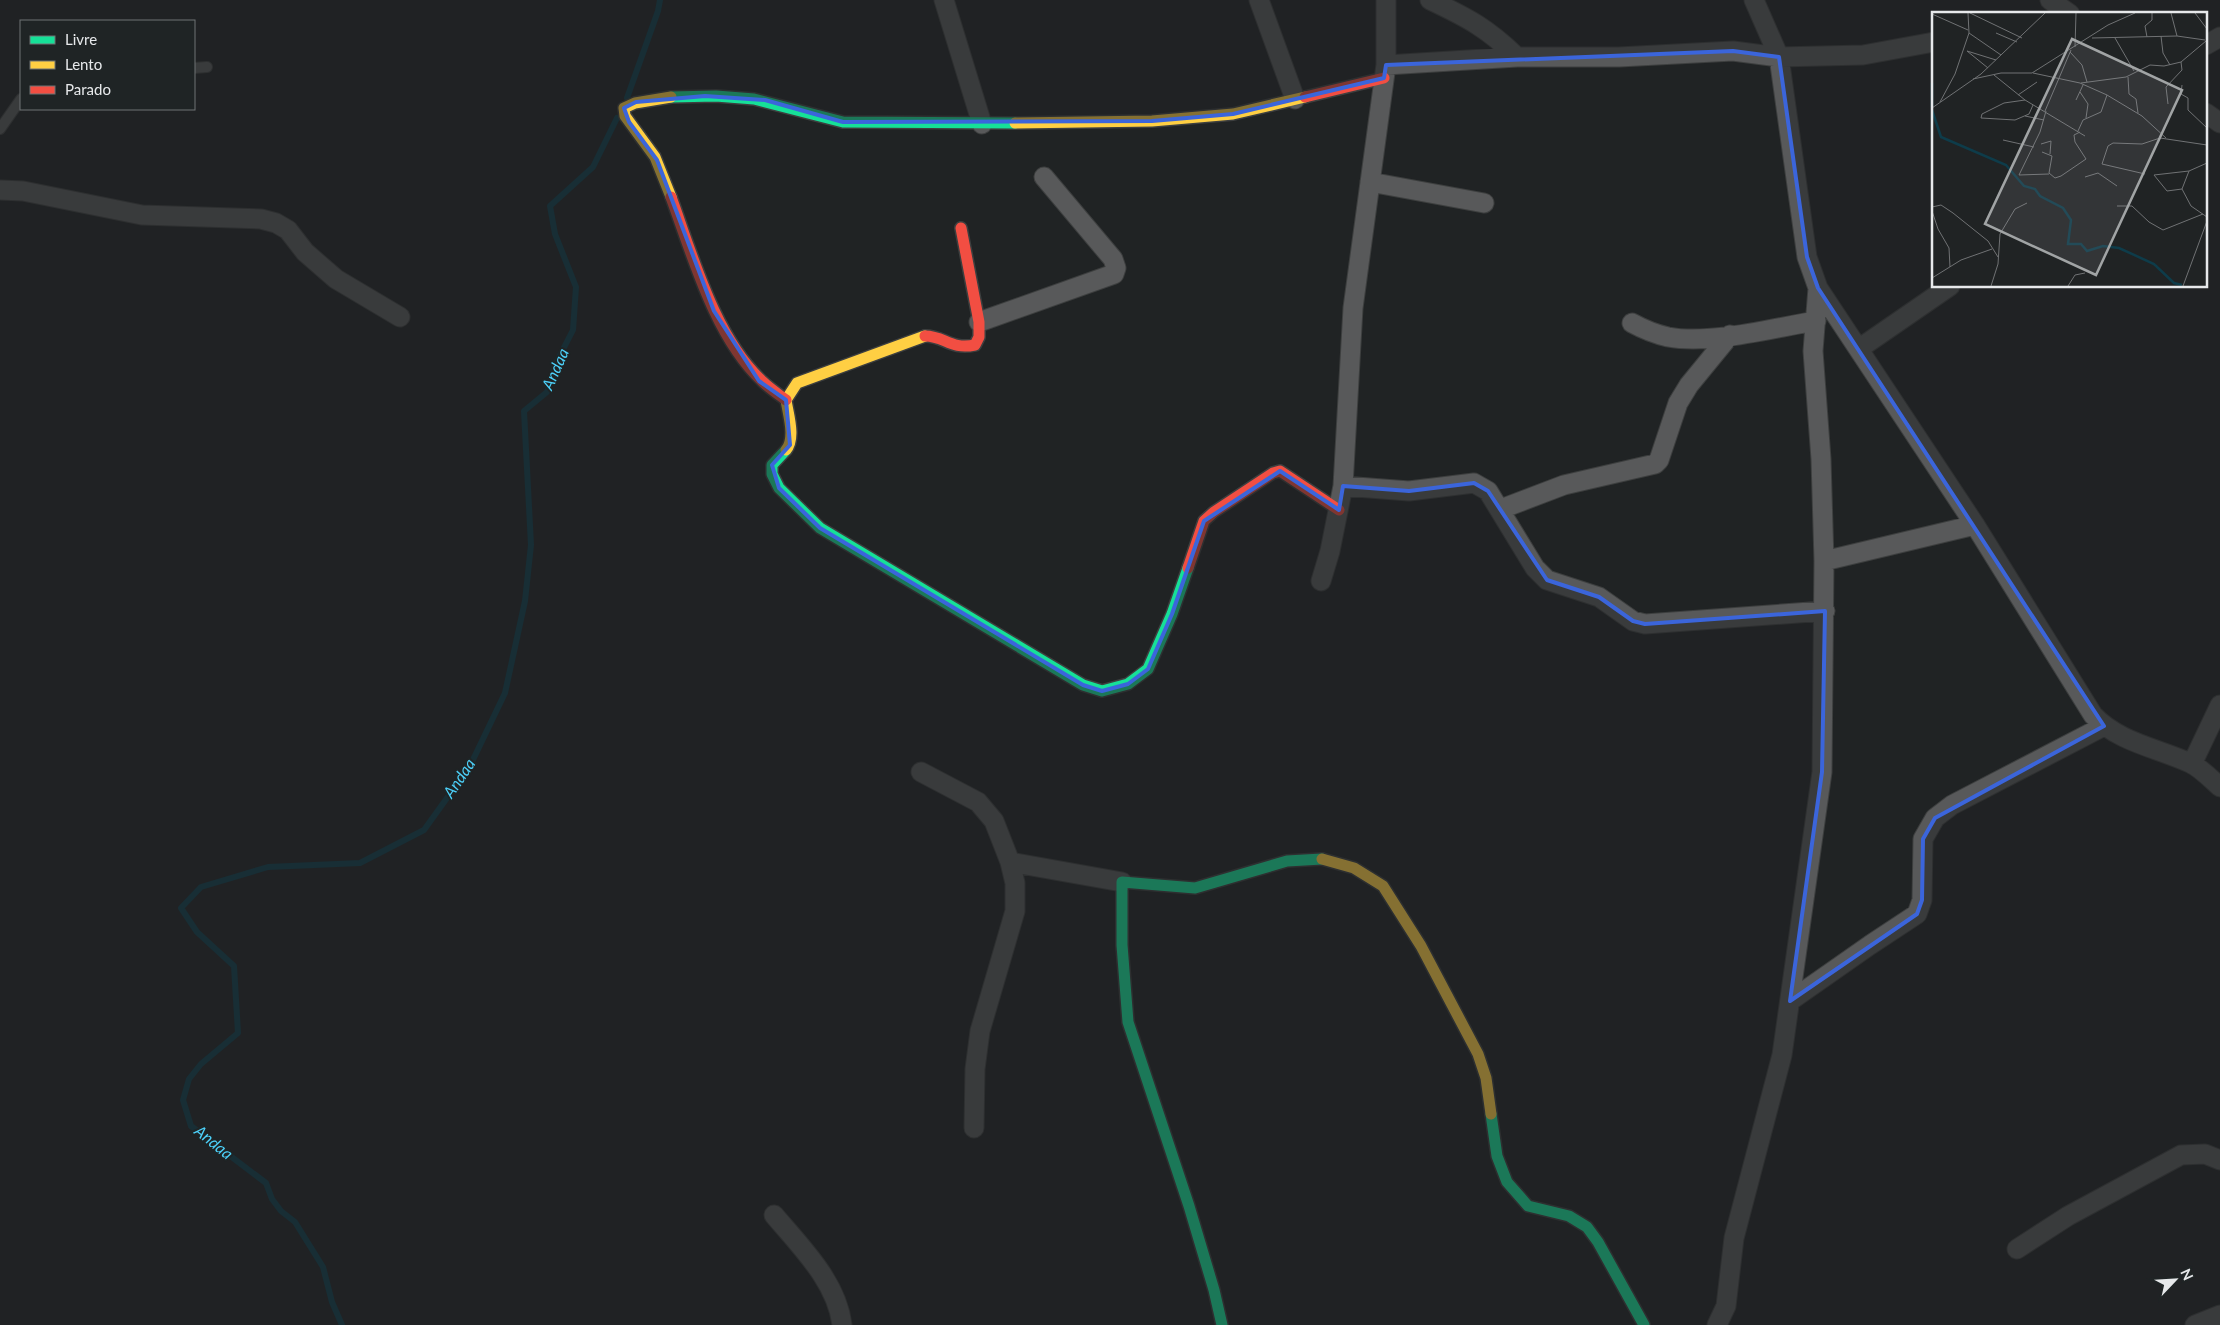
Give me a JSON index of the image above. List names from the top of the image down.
{
  "water": ["Andaa"],
  "legend": ["Livre", "Lento", "Parado"],
  "north": "top right"
}
